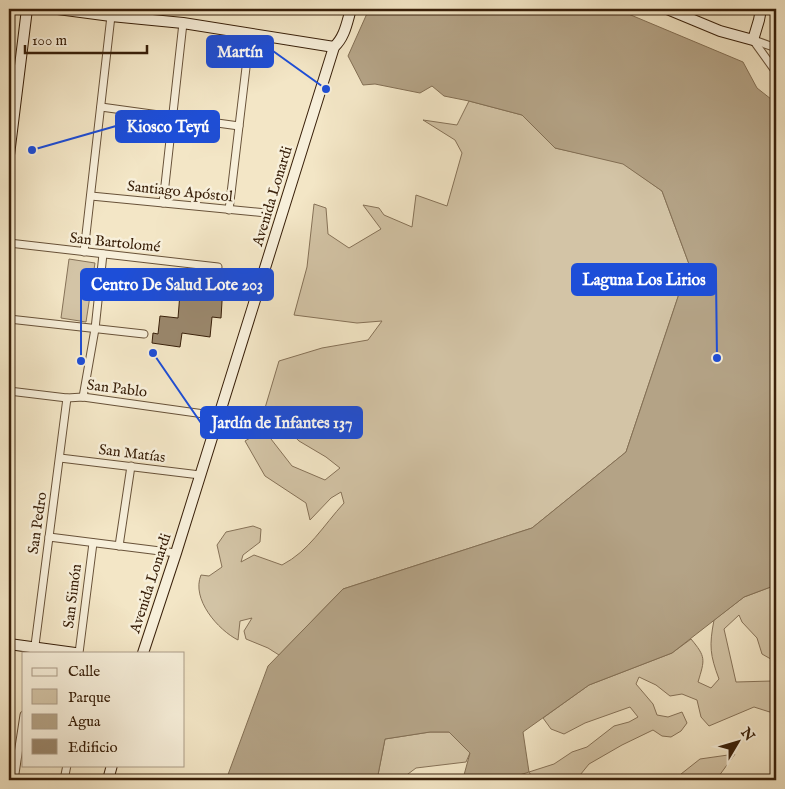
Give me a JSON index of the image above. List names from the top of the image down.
{
  "streets": {
    "street": [
      "Santiago Apóstol",
      "Avenida Lonardi",
      "San Bartolomé",
      "San Pablo",
      "San Matías",
      "San Pedro",
      "San Simón"
    ]
  },
  "crossings": [
    ["Avenida Lonardi", "San Pablo"],
    ["Avenida Lonardi", "San Matías"],
    ["San Pablo", "San Pedro"],
    ["San Matías", "San Pedro"]
  ],
  "places": [
    "Martín",
    "Kiosco Teyú",
    "Jardín de Infantes 137",
    "Laguna Los Lirios",
    "Centro De Salud Lote 203"
  ],
  "legend": [
    "Calle",
    "Parque",
    "Agua",
    "Edificio"
  ],
  "scale_bar": "100 m",
  "north": "top right"
}
